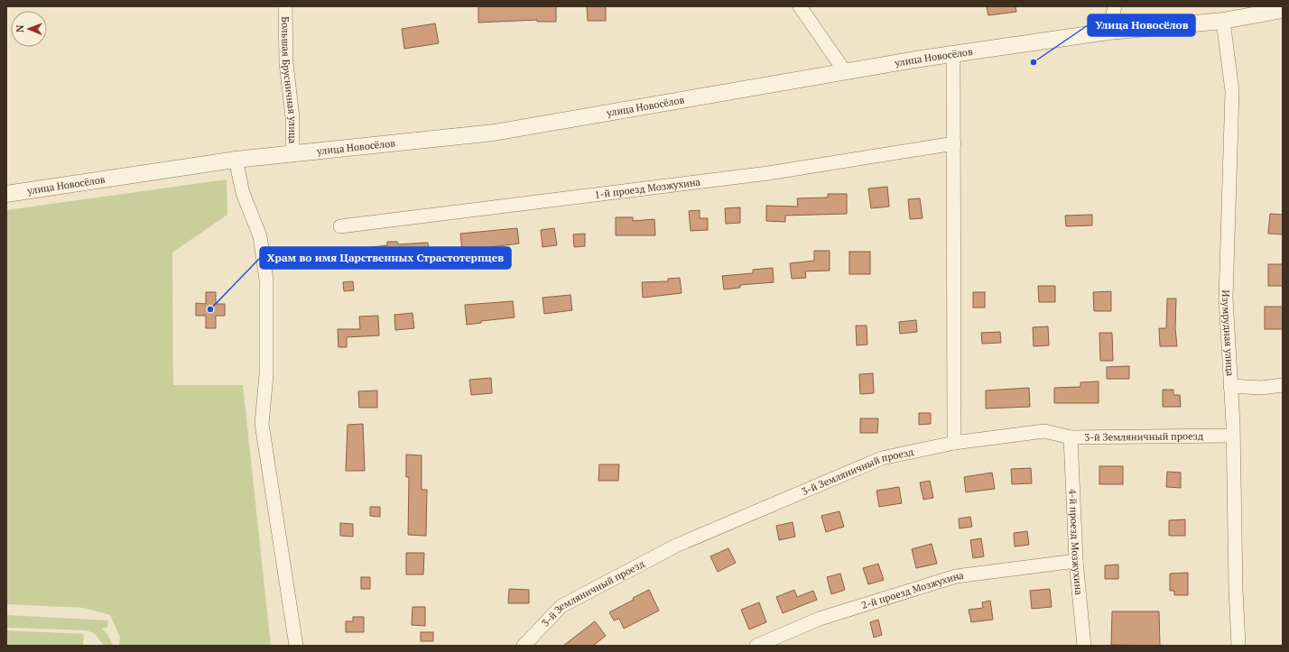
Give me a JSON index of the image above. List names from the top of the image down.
{
  "streets": {
    "street": [
      "улица Новосёлов",
      "Большая Брусничная улица",
      "1-й проезд Мозжухина",
      "Изумрудная улица",
      "3-й Земляничный проезд",
      "4-й проезд Мозжухина",
      "2-й проезд Мозжухина"
    ]
  },
  "crossings": [
    ["улица Новосёлов", "Большая Брусничная улица"],
    ["улица Новосёлов", "Изумрудная улица"],
    ["Изумрудная улица", "3-й Земляничный проезд"],
    ["3-й Земляничный проезд", "4-й проезд Мозжухина"],
    ["4-й проезд Мозжухина", "2-й проезд Мозжухина"]
  ],
  "places": ["Улица Новосёлов", "Храм во имя Царственных Страстотерпцев"],
  "north": "left"
}
